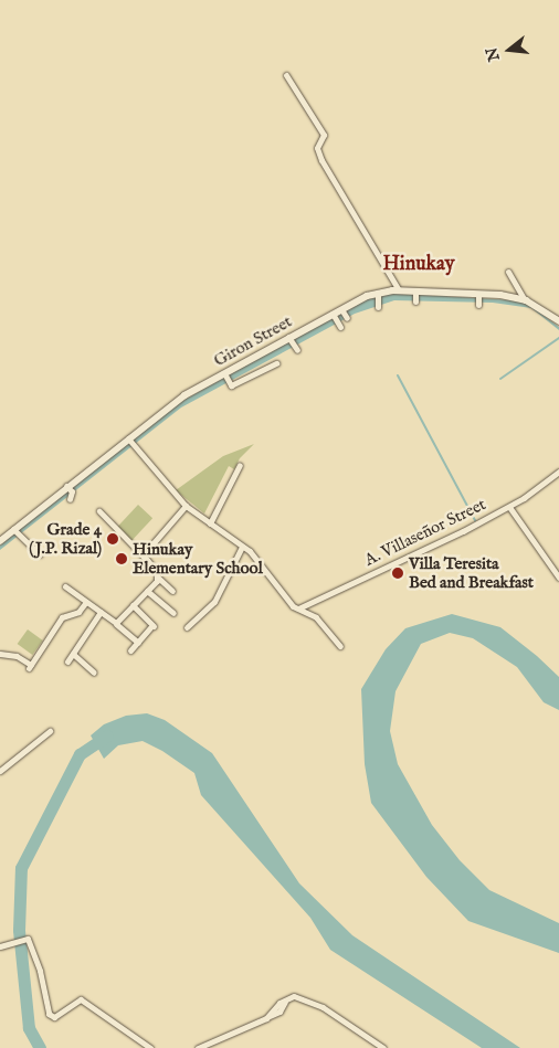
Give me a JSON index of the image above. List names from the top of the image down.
{
  "streets": {
    "street": ["Giron Street", "A. Villaseñor Street"]
  },
  "districts": ["Hinukay"],
  "places": ["Grade 4 (J.P. Rizal)", "Hinukay Elementary School", "Villa Teresita Bed and Breakfast"],
  "north": "left"
}
